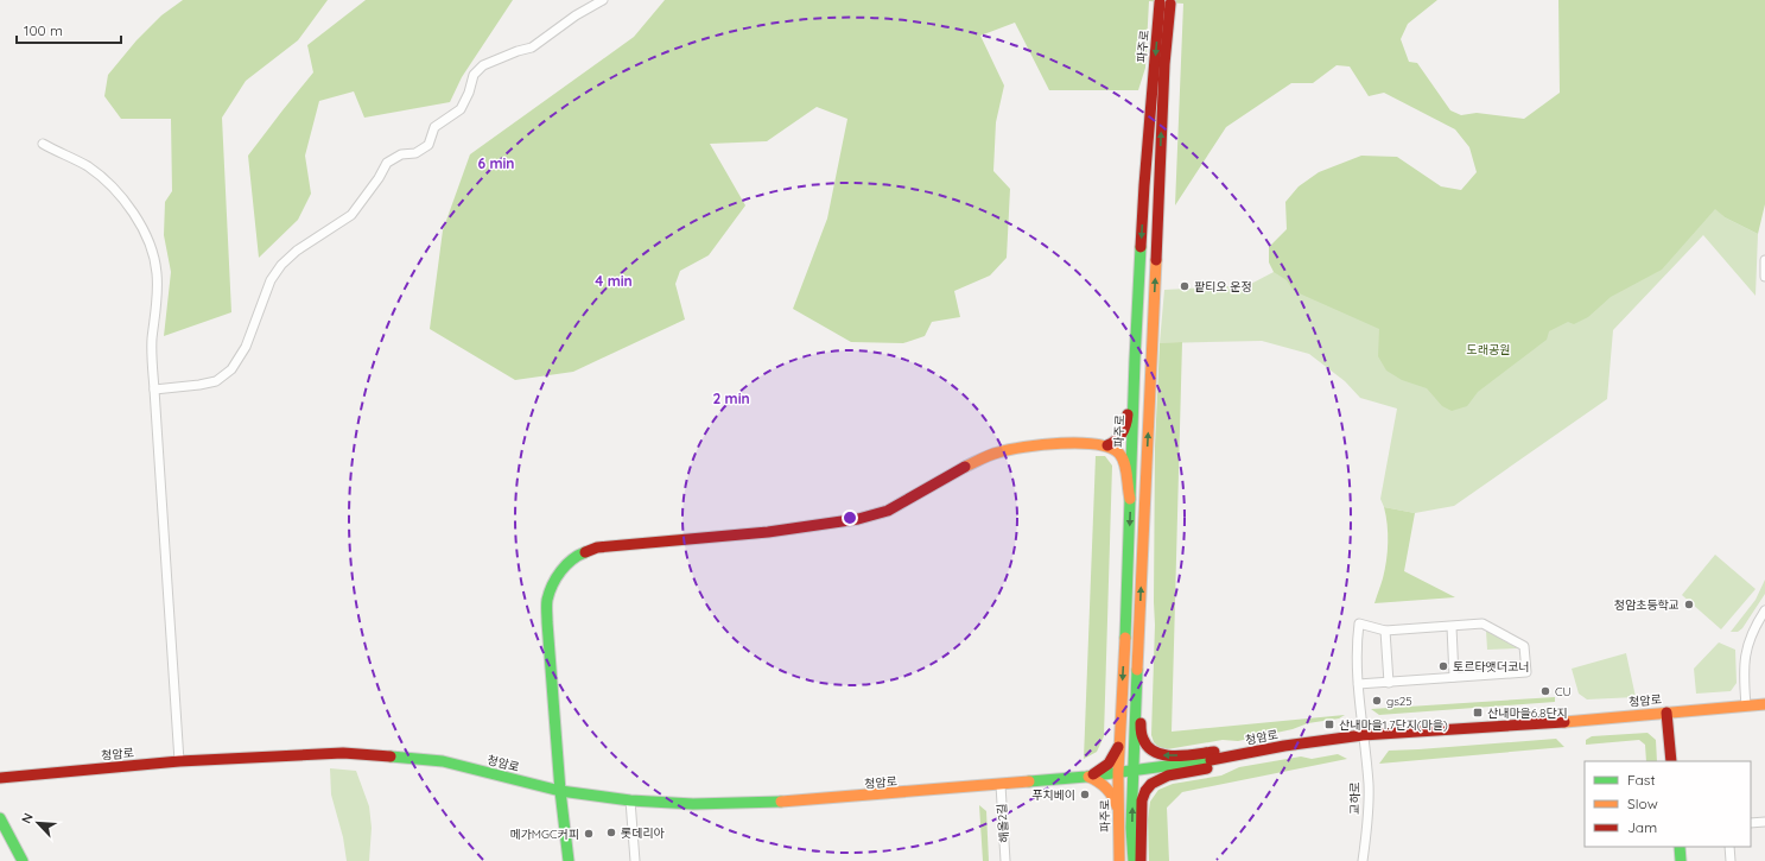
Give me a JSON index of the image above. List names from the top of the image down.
{
  "streets": {
    "street": [
      "파주로",
      "청암로",
      "교하로",
      "해올2길"
    ]
  },
  "crossings": [
    ["파주로", "청암로"],
    ["청암로", "교하로"],
    ["청암로", "해올2길"]
  ],
  "parks": ["도래공원"],
  "places": {
    "other": [
      "팥티오 운정",
      "청암초등학교",
      "토르타앳더코너",
      "CU",
      "gs25",
      "푸치베이",
      "롯데리아",
      "메가MGC커피"
    ],
    "transit": ["산내마을6.8단지", "산내마을1.7단지(마을)"]
  },
  "legend": ["Fast", "Slow", "Jam"],
  "scale_bar": "100 m",
  "north": "top left",
  "rings": ["6 min", "4 min", "2 min"]
}
